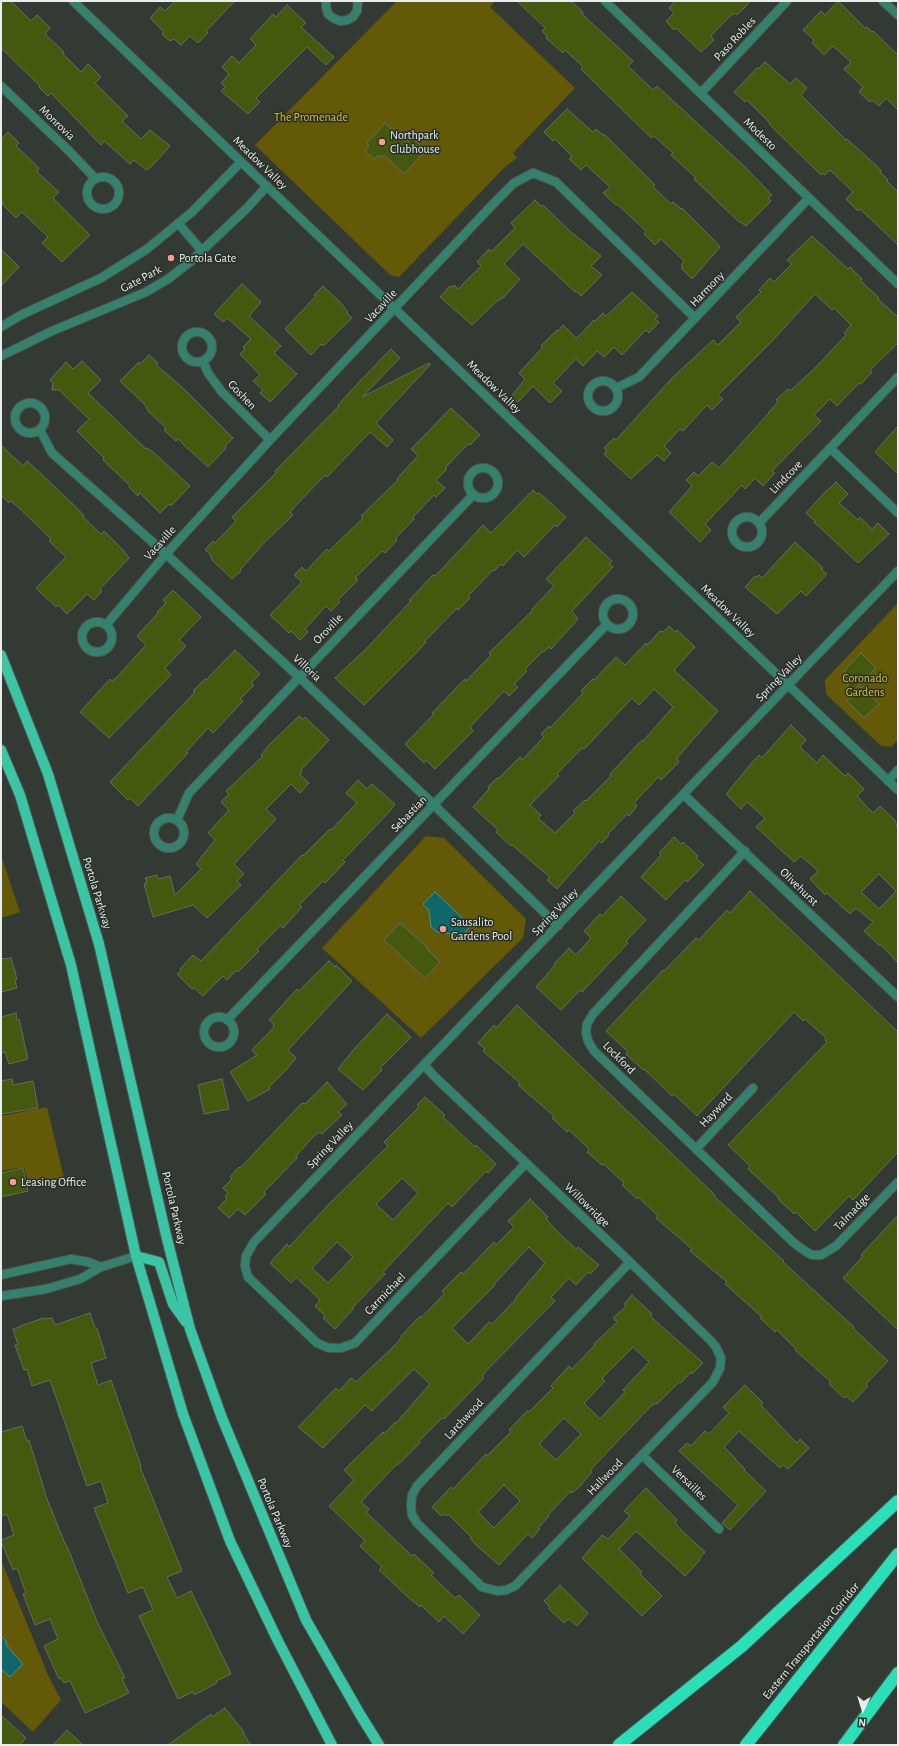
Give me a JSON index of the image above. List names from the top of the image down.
{
  "streets": {
    "highway": ["Eastern Transportation Corridor"],
    "main road": ["Portola Parkway"],
    "street": [
      "Paso Robles",
      "Monrovia",
      "Modesto",
      "Meadow Valley",
      "Gate Park",
      "Harmony",
      "Vacaville",
      "Goshen",
      "Lindcove",
      "Oroville",
      "Villoria",
      "Spring Valley",
      "Sebastian",
      "Olivehurst",
      "Lockford",
      "Hayward",
      "Willowridge",
      "Talmadge",
      "Carmichael",
      "Larchwood",
      "Hallwood",
      "Versailles"
    ]
  },
  "crossings": [
    ["Paso Robles", "Modesto"],
    ["Modesto", "Harmony"],
    ["Meadow Valley", "Gate Park"],
    ["Meadow Valley", "Vacaville"],
    ["Meadow Valley", "Spring Valley"],
    ["Harmony", "Vacaville"],
    ["Vacaville", "Goshen"],
    ["Vacaville", "Villoria"],
    ["Oroville", "Villoria"],
    ["Villoria", "Spring Valley"],
    ["Villoria", "Sebastian"],
    ["Spring Valley", "Olivehurst"],
    ["Spring Valley", "Willowridge"],
    ["Spring Valley", "Carmichael"],
    ["Olivehurst", "Lockford"],
    ["Lockford", "Hayward"],
    ["Lockford", "Talmadge"],
    ["Willowridge", "Carmichael"],
    ["Willowridge", "Larchwood"],
    ["Willowridge", "Hallwood"],
    ["Larchwood", "Hallwood"],
    ["Hallwood", "Versailles"]
  ],
  "parks": ["The Promenade", "Coronado Gardens"],
  "places": [
    "Northpark Clubhouse",
    "Portola Gate",
    "Sausalito Gardens Pool",
    "Leasing Office"
  ],
  "north": "bottom"
}
